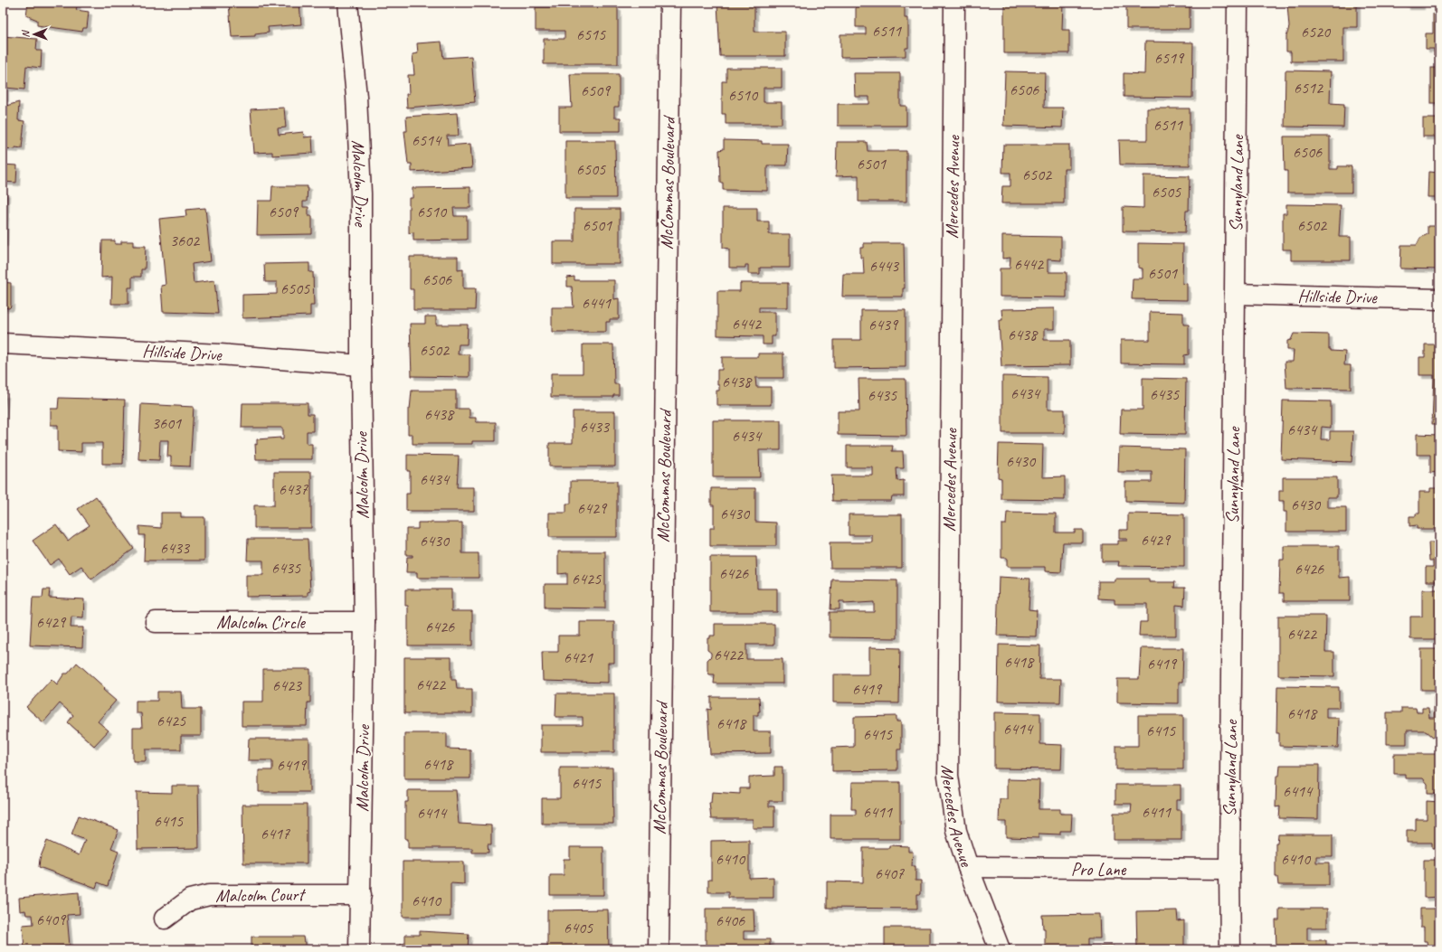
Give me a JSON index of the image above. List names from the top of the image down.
{
  "streets": {
    "street": [
      "Malcolm Drive",
      "McCommas Boulevard",
      "Sunnyland Lane",
      "Mercedes Avenue",
      "Hillside Drive",
      "Malcolm Circle",
      "Pro Lane",
      "Malcolm Court"
    ]
  },
  "crossings": [
    ["Malcolm Drive", "Hillside Drive"],
    ["Malcolm Drive", "Malcolm Circle"],
    ["Malcolm Drive", "Malcolm Court"],
    ["Sunnyland Lane", "Hillside Drive"],
    ["Sunnyland Lane", "Pro Lane"],
    ["Mercedes Avenue", "Pro Lane"]
  ],
  "house_numbers": [
    "6511",
    "6520",
    "6515",
    "6519",
    "6512",
    "6506",
    "6509",
    "6510",
    "6511",
    "6514",
    "6506",
    "6501",
    "6505",
    "6502",
    "6505",
    "6509",
    "6510",
    "6501",
    "6502",
    "3602",
    "6442",
    "6443",
    "6501",
    "6506",
    "6505",
    "6441",
    "6442",
    "6439",
    "6438",
    "6502",
    "6438",
    "6434",
    "6435",
    "6435",
    "6438",
    "3601",
    "6433",
    "6434",
    "6434",
    "6430",
    "6434",
    "6437",
    "6430",
    "6429",
    "6430",
    "6429",
    "6430",
    "6433",
    "6435",
    "6426",
    "6426",
    "6425",
    "6429",
    "6426",
    "6422",
    "6422",
    "6421",
    "6418",
    "6419",
    "6422",
    "6423",
    "6419",
    "6418",
    "6425",
    "6418",
    "6414",
    "6415",
    "6415",
    "6418",
    "6419",
    "6415",
    "6414",
    "6411",
    "6411",
    "6414",
    "6415",
    "6417",
    "6410",
    "6410",
    "6407",
    "6410",
    "6409",
    "6406",
    "6405"
  ],
  "north": "left"
}
